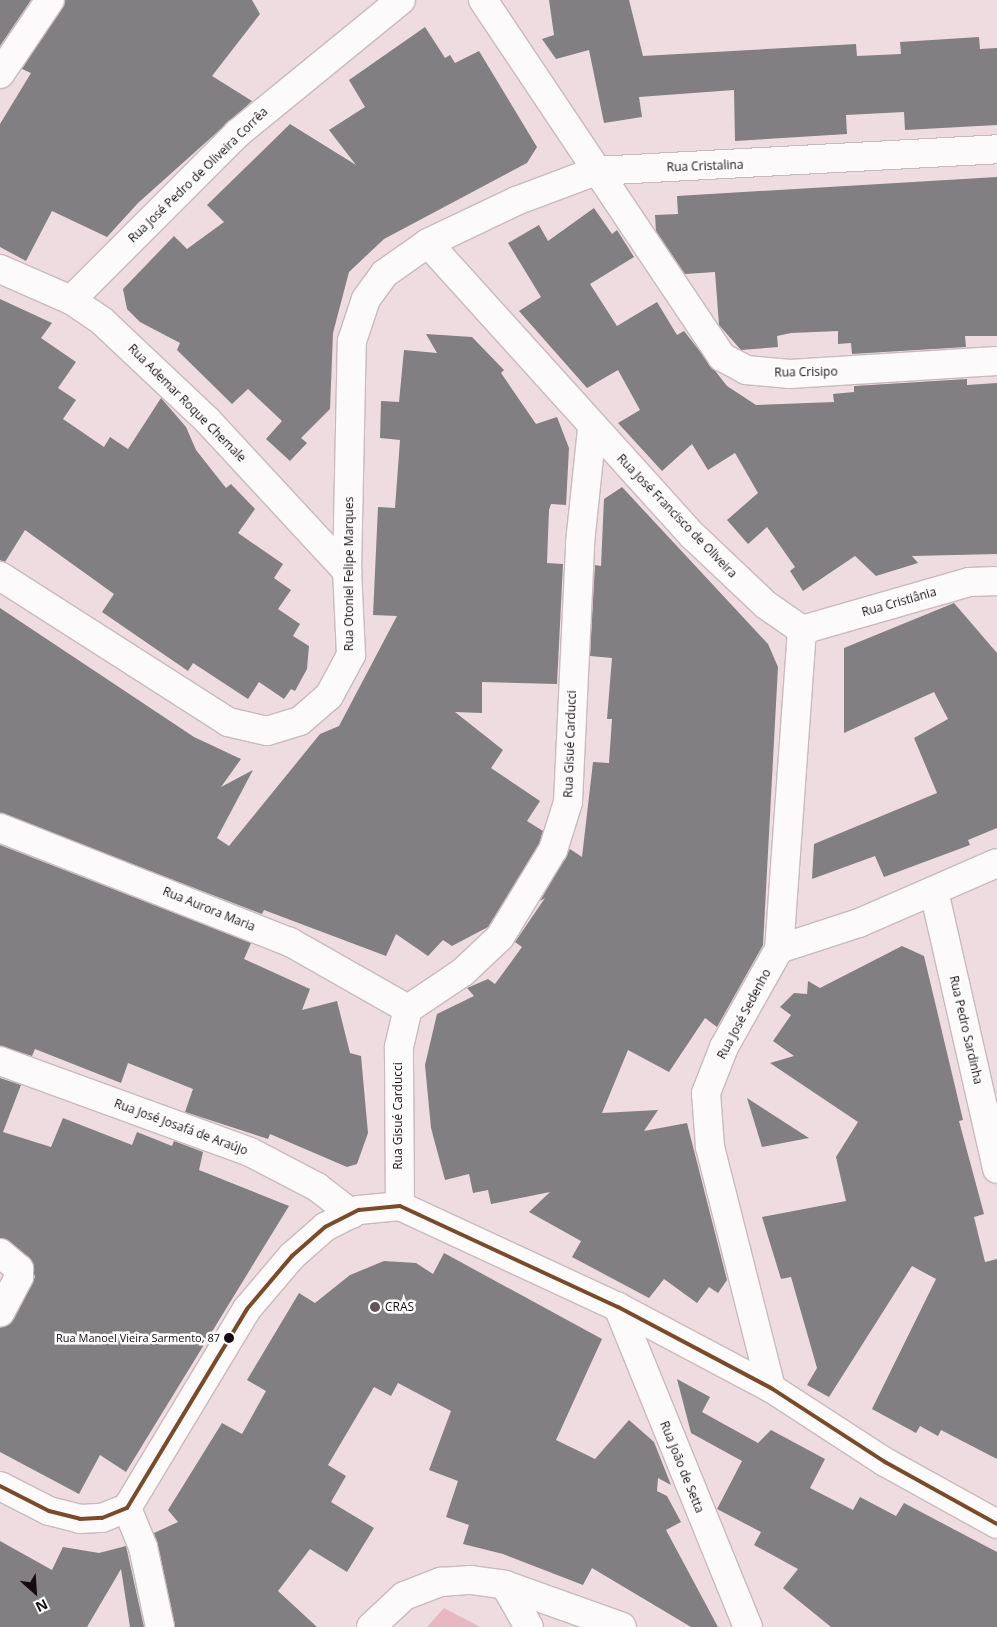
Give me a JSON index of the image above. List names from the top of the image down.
{
  "streets": {
    "street": [
      "Rua Cristalina",
      "Rua José Pedro de Oliveira Corrêa",
      "Rua Crisipo",
      "Rua Ademar Roque Chemale",
      "Rua José Francisco de Oliveira",
      "Rua Otoniel Felipe Marques",
      "Rua Cristiânia",
      "Rua Gisué Carducci",
      "Rua Aurora Maria",
      "Rua José Sedenho",
      "Rua Pedro Sardinha",
      "Rua José Josafá de Araújo",
      "Rua João de Setta"
    ]
  },
  "crossings": [
    ["Rua Cristalina", "Rua Crisipo"],
    ["Rua Cristalina", "Rua José Francisco de Oliveira"],
    ["Rua Cristalina", "Rua Otoniel Felipe Marques"],
    ["Rua José Pedro de Oliveira Corrêa", "Rua Ademar Roque Chemale"],
    ["Rua Ademar Roque Chemale", "Rua Otoniel Felipe Marques"],
    ["Rua José Francisco de Oliveira", "Rua Otoniel Felipe Marques"],
    ["Rua José Francisco de Oliveira", "Rua Cristiânia"],
    ["Rua José Francisco de Oliveira", "Rua Gisué Carducci"],
    ["Rua Gisué Carducci", "Rua Aurora Maria"]
  ],
  "places": ["CRAS", "Rua Manoel Vieira Sarmento, 87"],
  "north": "bottom right"
}
